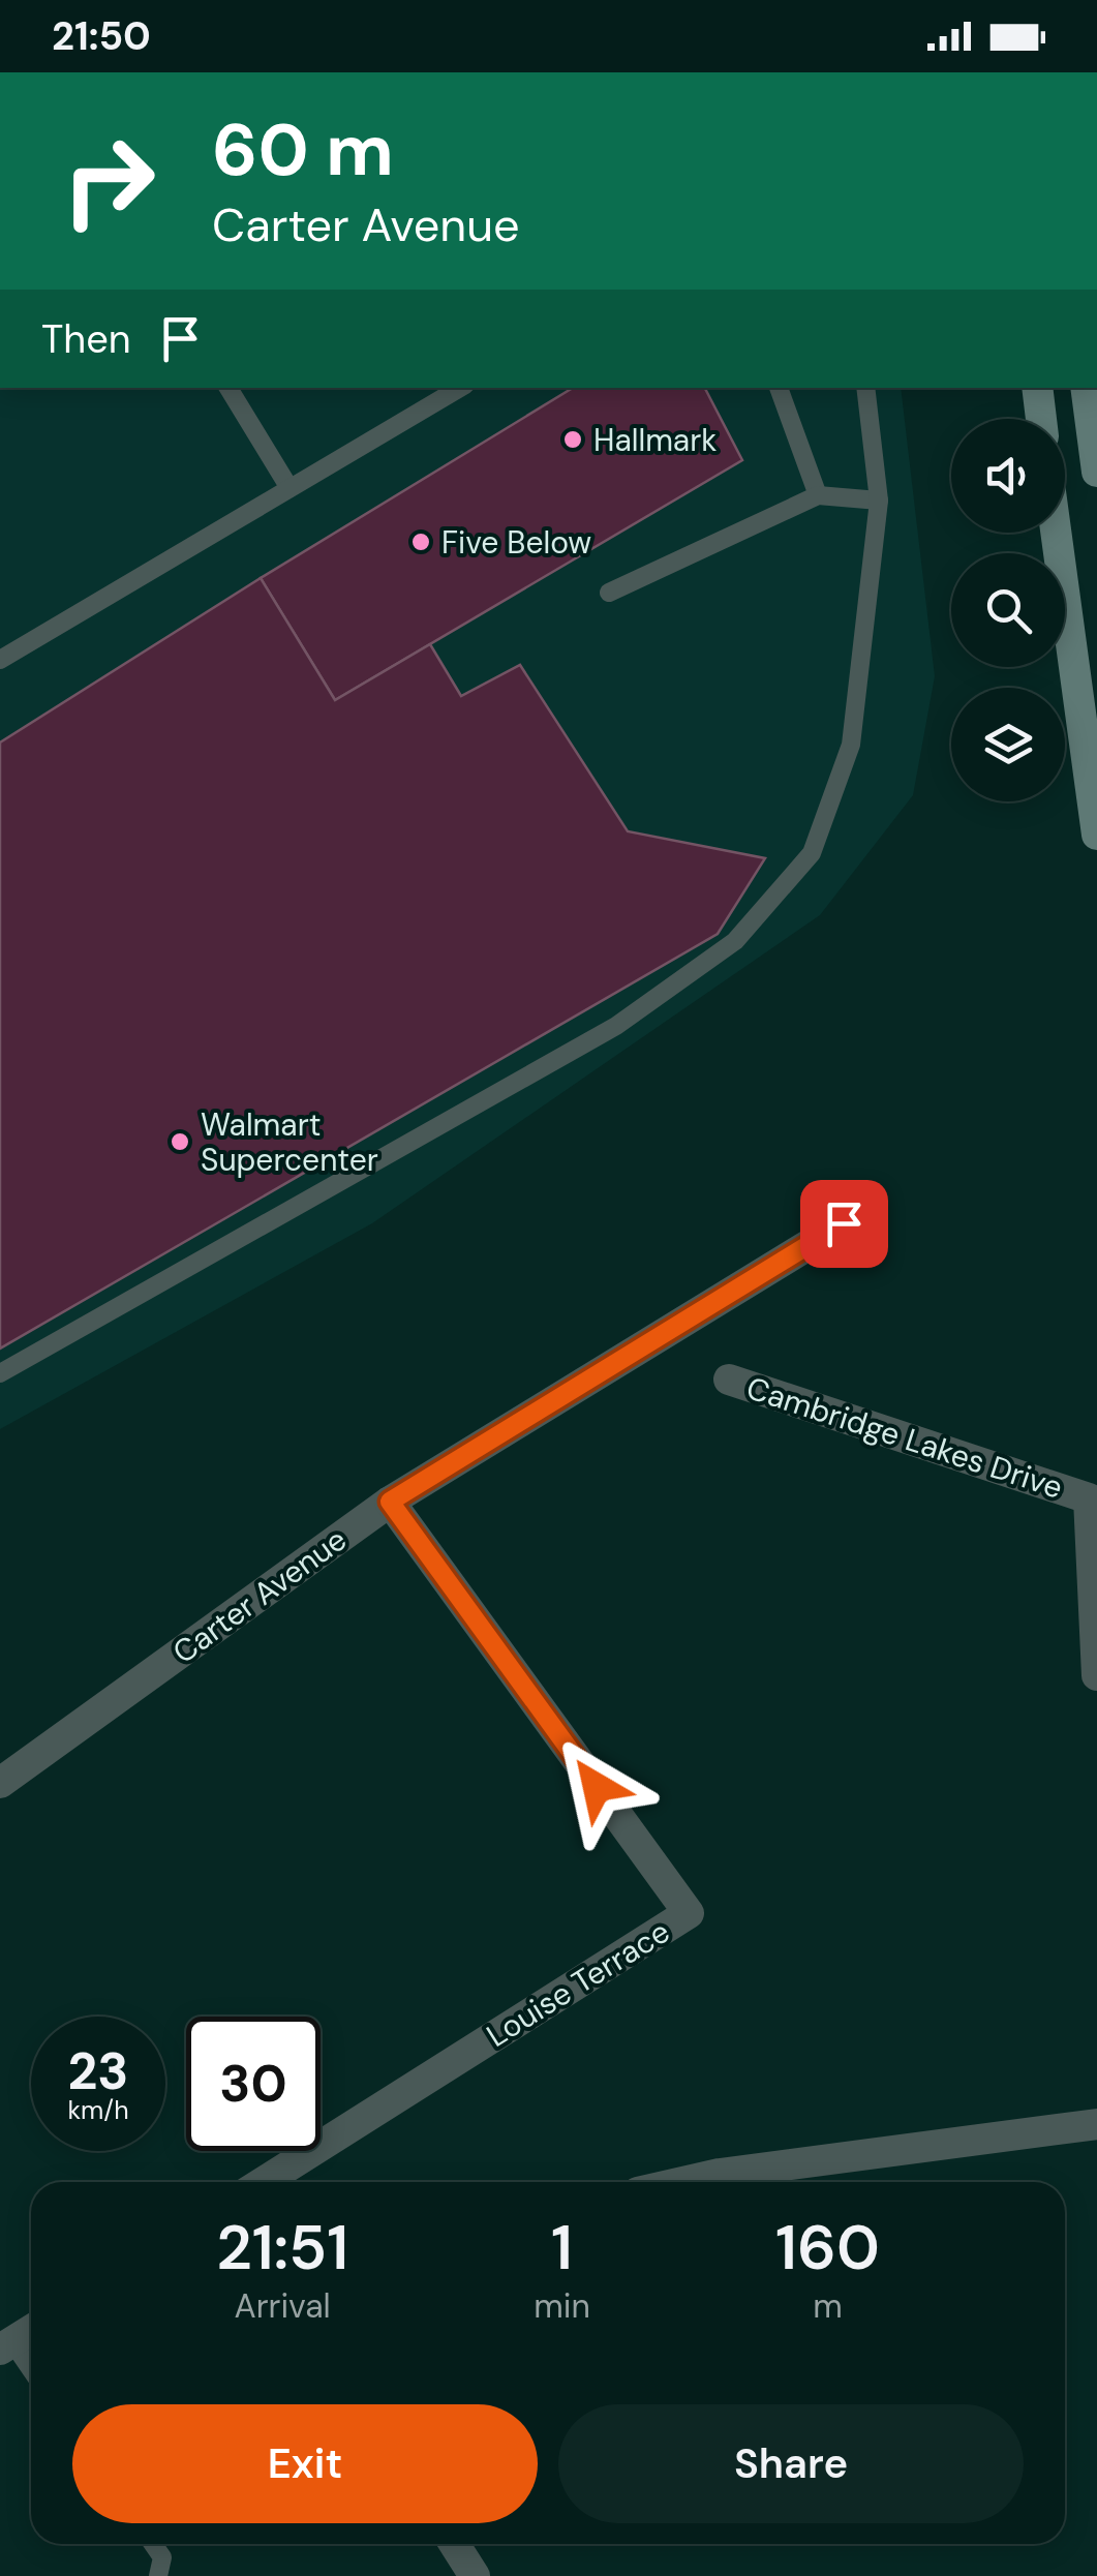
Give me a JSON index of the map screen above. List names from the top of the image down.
{
  "streets": {
    "street": ["Cambridge Lakes Drive", "Carter Avenue", "Louise Terrace"]
  },
  "crossings": [
    ["Carter Avenue", "Louise Terrace"]
  ],
  "places": ["Hallmark", "Five Below", "Walmart Supercenter"],
  "page": {
    "status": "21:50",
    "turn": ["60 m", "Carter Avenue"],
    "then": "Then",
    "speed": "23 km/h",
    "limit": "30",
    "eta": [
      "21:51",
      "Arrival",
      "1",
      "min",
      "160",
      "m"
    ],
    "buttons": ["Exit", "Share"]
  }
}
